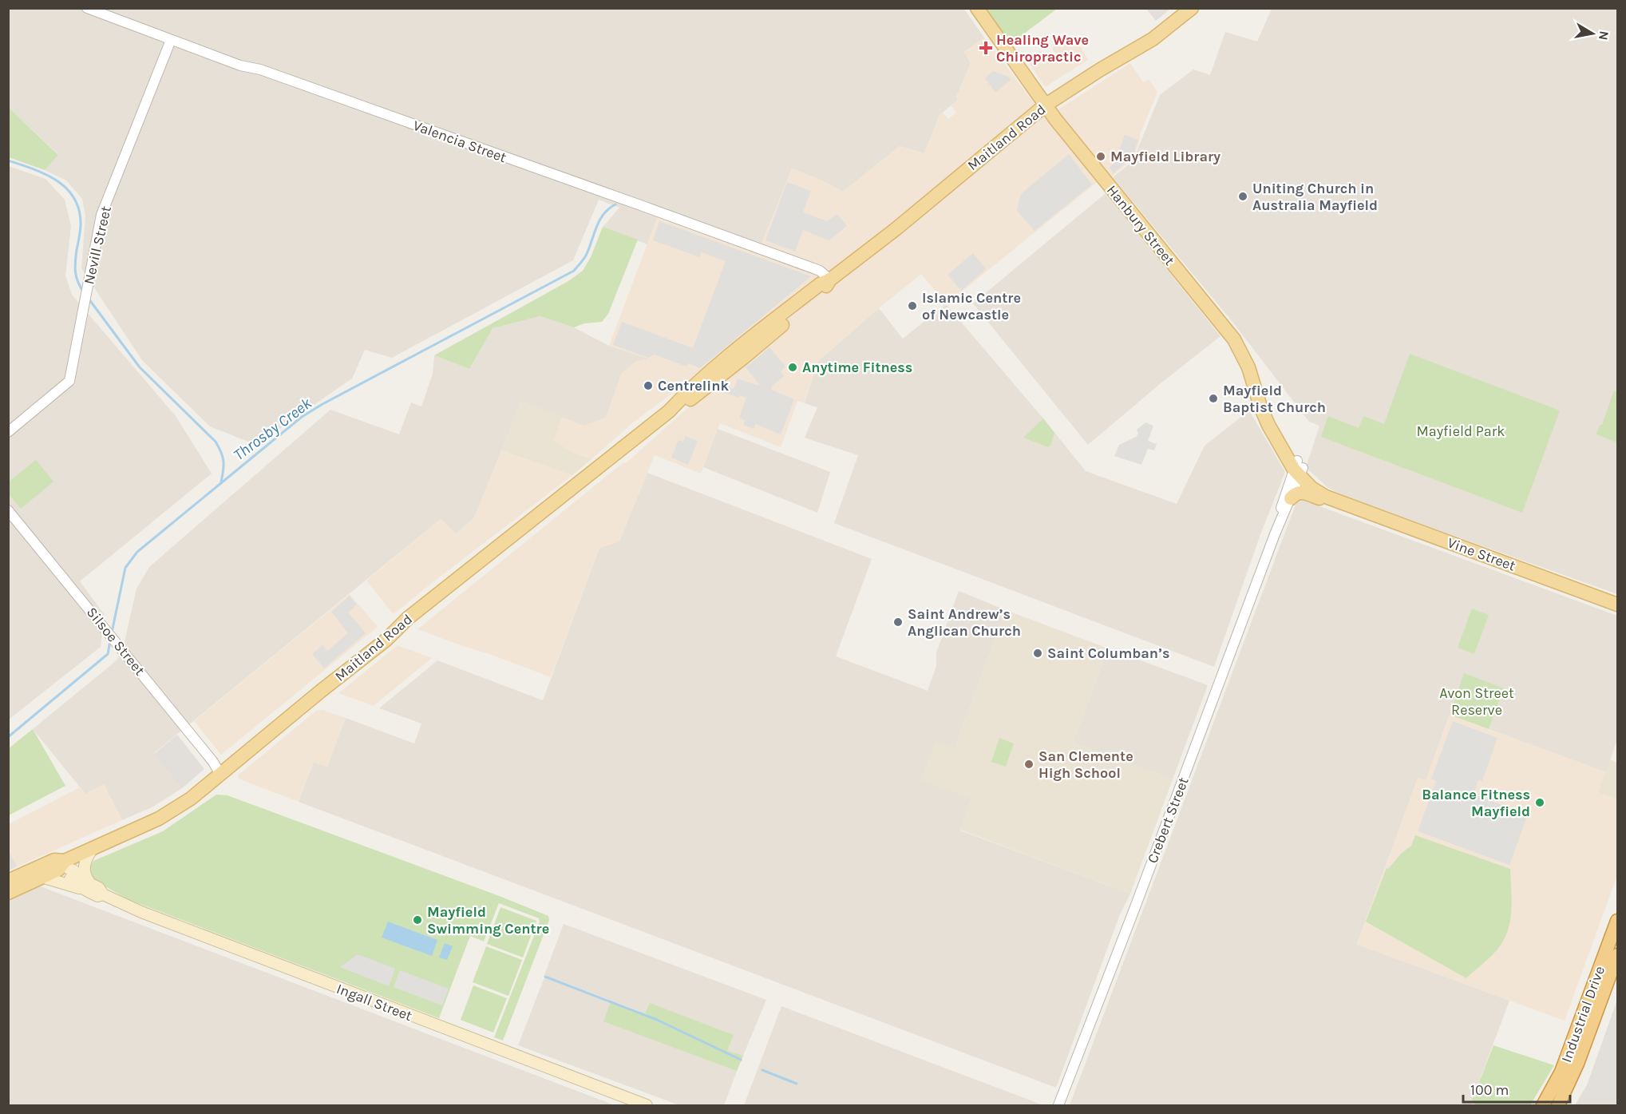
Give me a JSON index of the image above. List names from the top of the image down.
{
  "streets": {
    "highway": ["Industrial Drive"],
    "main road": [
      "Maitland Road",
      "Hanbury Street",
      "Vine Street",
      "Ingall Street"
    ],
    "street": [
      "Valencia Street",
      "Nevill Street",
      "Silsoe Street",
      "Crebert Street"
    ]
  },
  "crossings": [
    ["Maitland Road", "Valencia Street"],
    ["Maitland Road", "Hanbury Street"],
    ["Maitland Road", "Silsoe Street"],
    ["Maitland Road", "Ingall Street"],
    ["Valencia Street", "Nevill Street"],
    ["Hanbury Street", "Vine Street"],
    ["Hanbury Street", "Crebert Street"],
    ["Vine Street", "Crebert Street"]
  ],
  "water": ["Throsby Creek"],
  "parks": ["Mayfield Park", "Avon Street Reserve"],
  "places": {
    "health": ["Healing Wave Chiropractic"],
    "other": [
      "Mayfield Library",
      "Uniting Church in Australia Mayfield",
      "Islamic Centre of Newcastle",
      "Anytime Fitness",
      "Centrelink",
      "Mayfield Baptist Church",
      "Saint Andrew’s Anglican Church",
      "Saint Columban’s",
      "San Clemente High School",
      "Balance Fitness Mayfield",
      "Mayfield Swimming Centre"
    ]
  },
  "scale_bar": "100 m",
  "north": "right"
}
